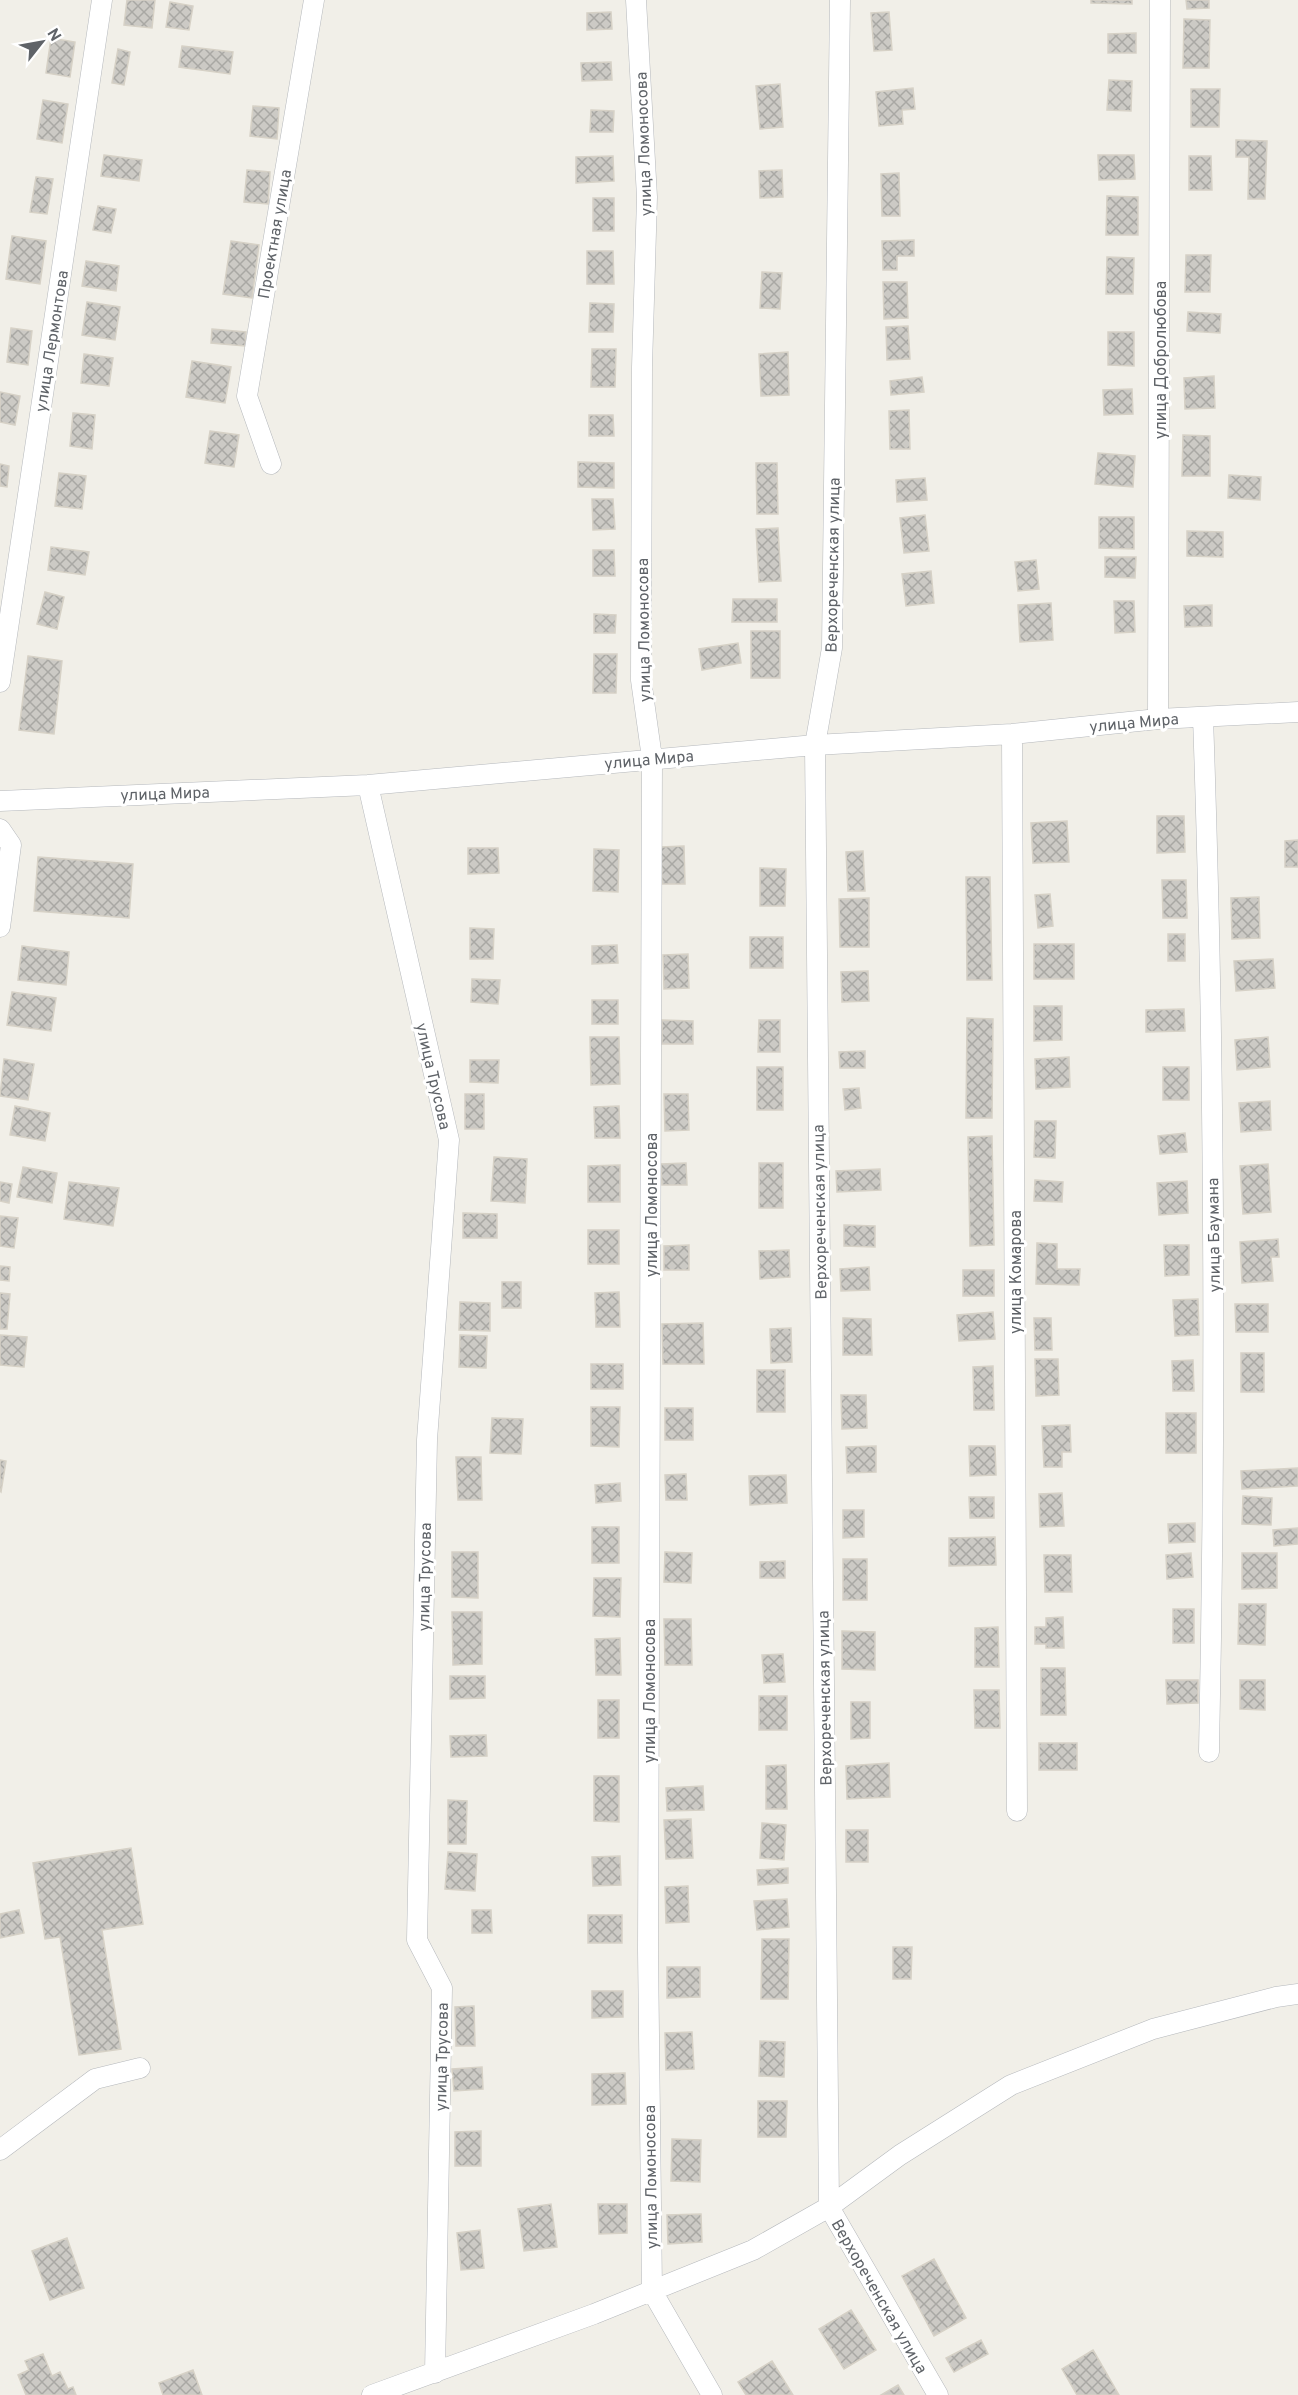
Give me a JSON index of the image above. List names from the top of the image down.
{
  "streets": {
    "street": [
      "улица Ломоносова",
      "Проектная улица",
      "улица Лермонтова",
      "улица Добролюбова",
      "Верхореченская улица",
      "улица Мира",
      "улица Трусова",
      "улица Баумана",
      "улица Комарова"
    ]
  },
  "crossings": [
    ["улица Ломоносова", "улица Мира"],
    ["улица Добролюбова", "улица Мира"],
    ["Верхореченская улица", "улица Мира"],
    ["улица Мира", "улица Трусова"],
    ["улица Мира", "улица Баумана"],
    ["улица Мира", "улица Комарова"]
  ],
  "north": "top right"
}
